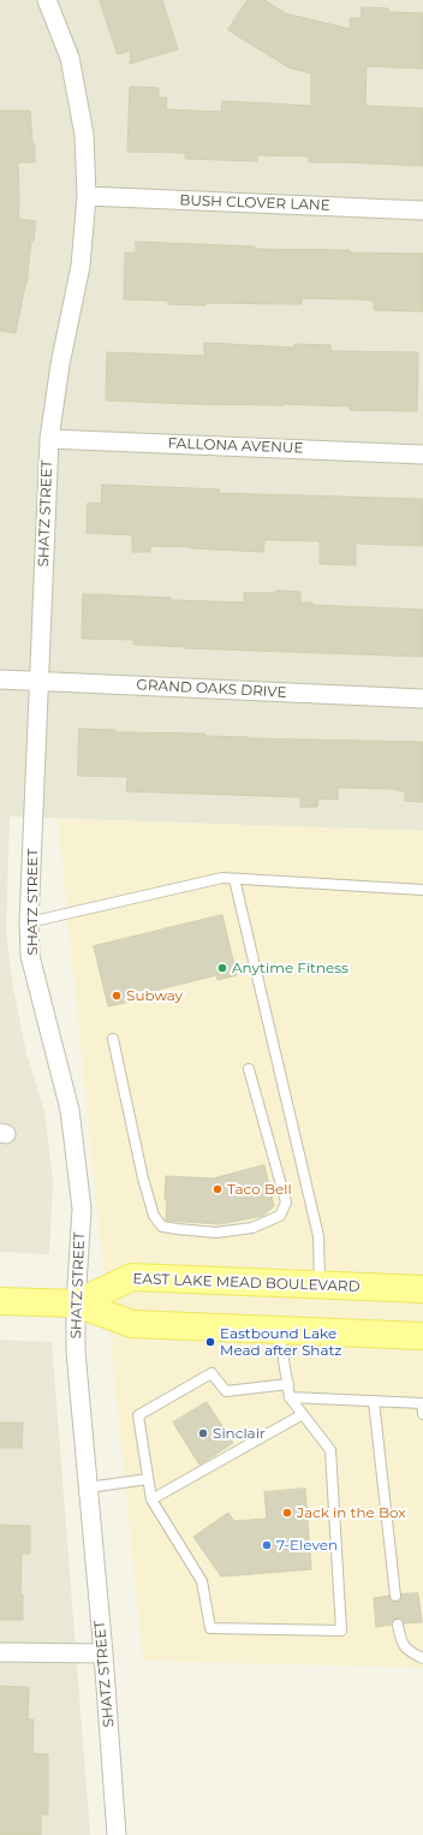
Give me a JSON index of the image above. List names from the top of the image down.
{
  "streets": {
    "main road": ["EAST LAKE MEAD BOULEVARD"],
    "street": [
      "BUSH CLOVER LANE",
      "FALLONA AVENUE",
      "SHATZ STREET",
      "GRAND OAKS DRIVE"
    ]
  },
  "crossings": [
    ["BUSH CLOVER LANE", "SHATZ STREET"],
    ["FALLONA AVENUE", "SHATZ STREET"],
    ["SHATZ STREET", "GRAND OAKS DRIVE"],
    ["SHATZ STREET", "EAST LAKE MEAD BOULEVARD"]
  ],
  "places": [
    "Anytime Fitness",
    "Subway",
    "Taco Bell",
    "Eastbound Lake Mead after Shatz",
    "Sinclair",
    "Jack in the Box",
    "7-Eleven"
  ]
}
